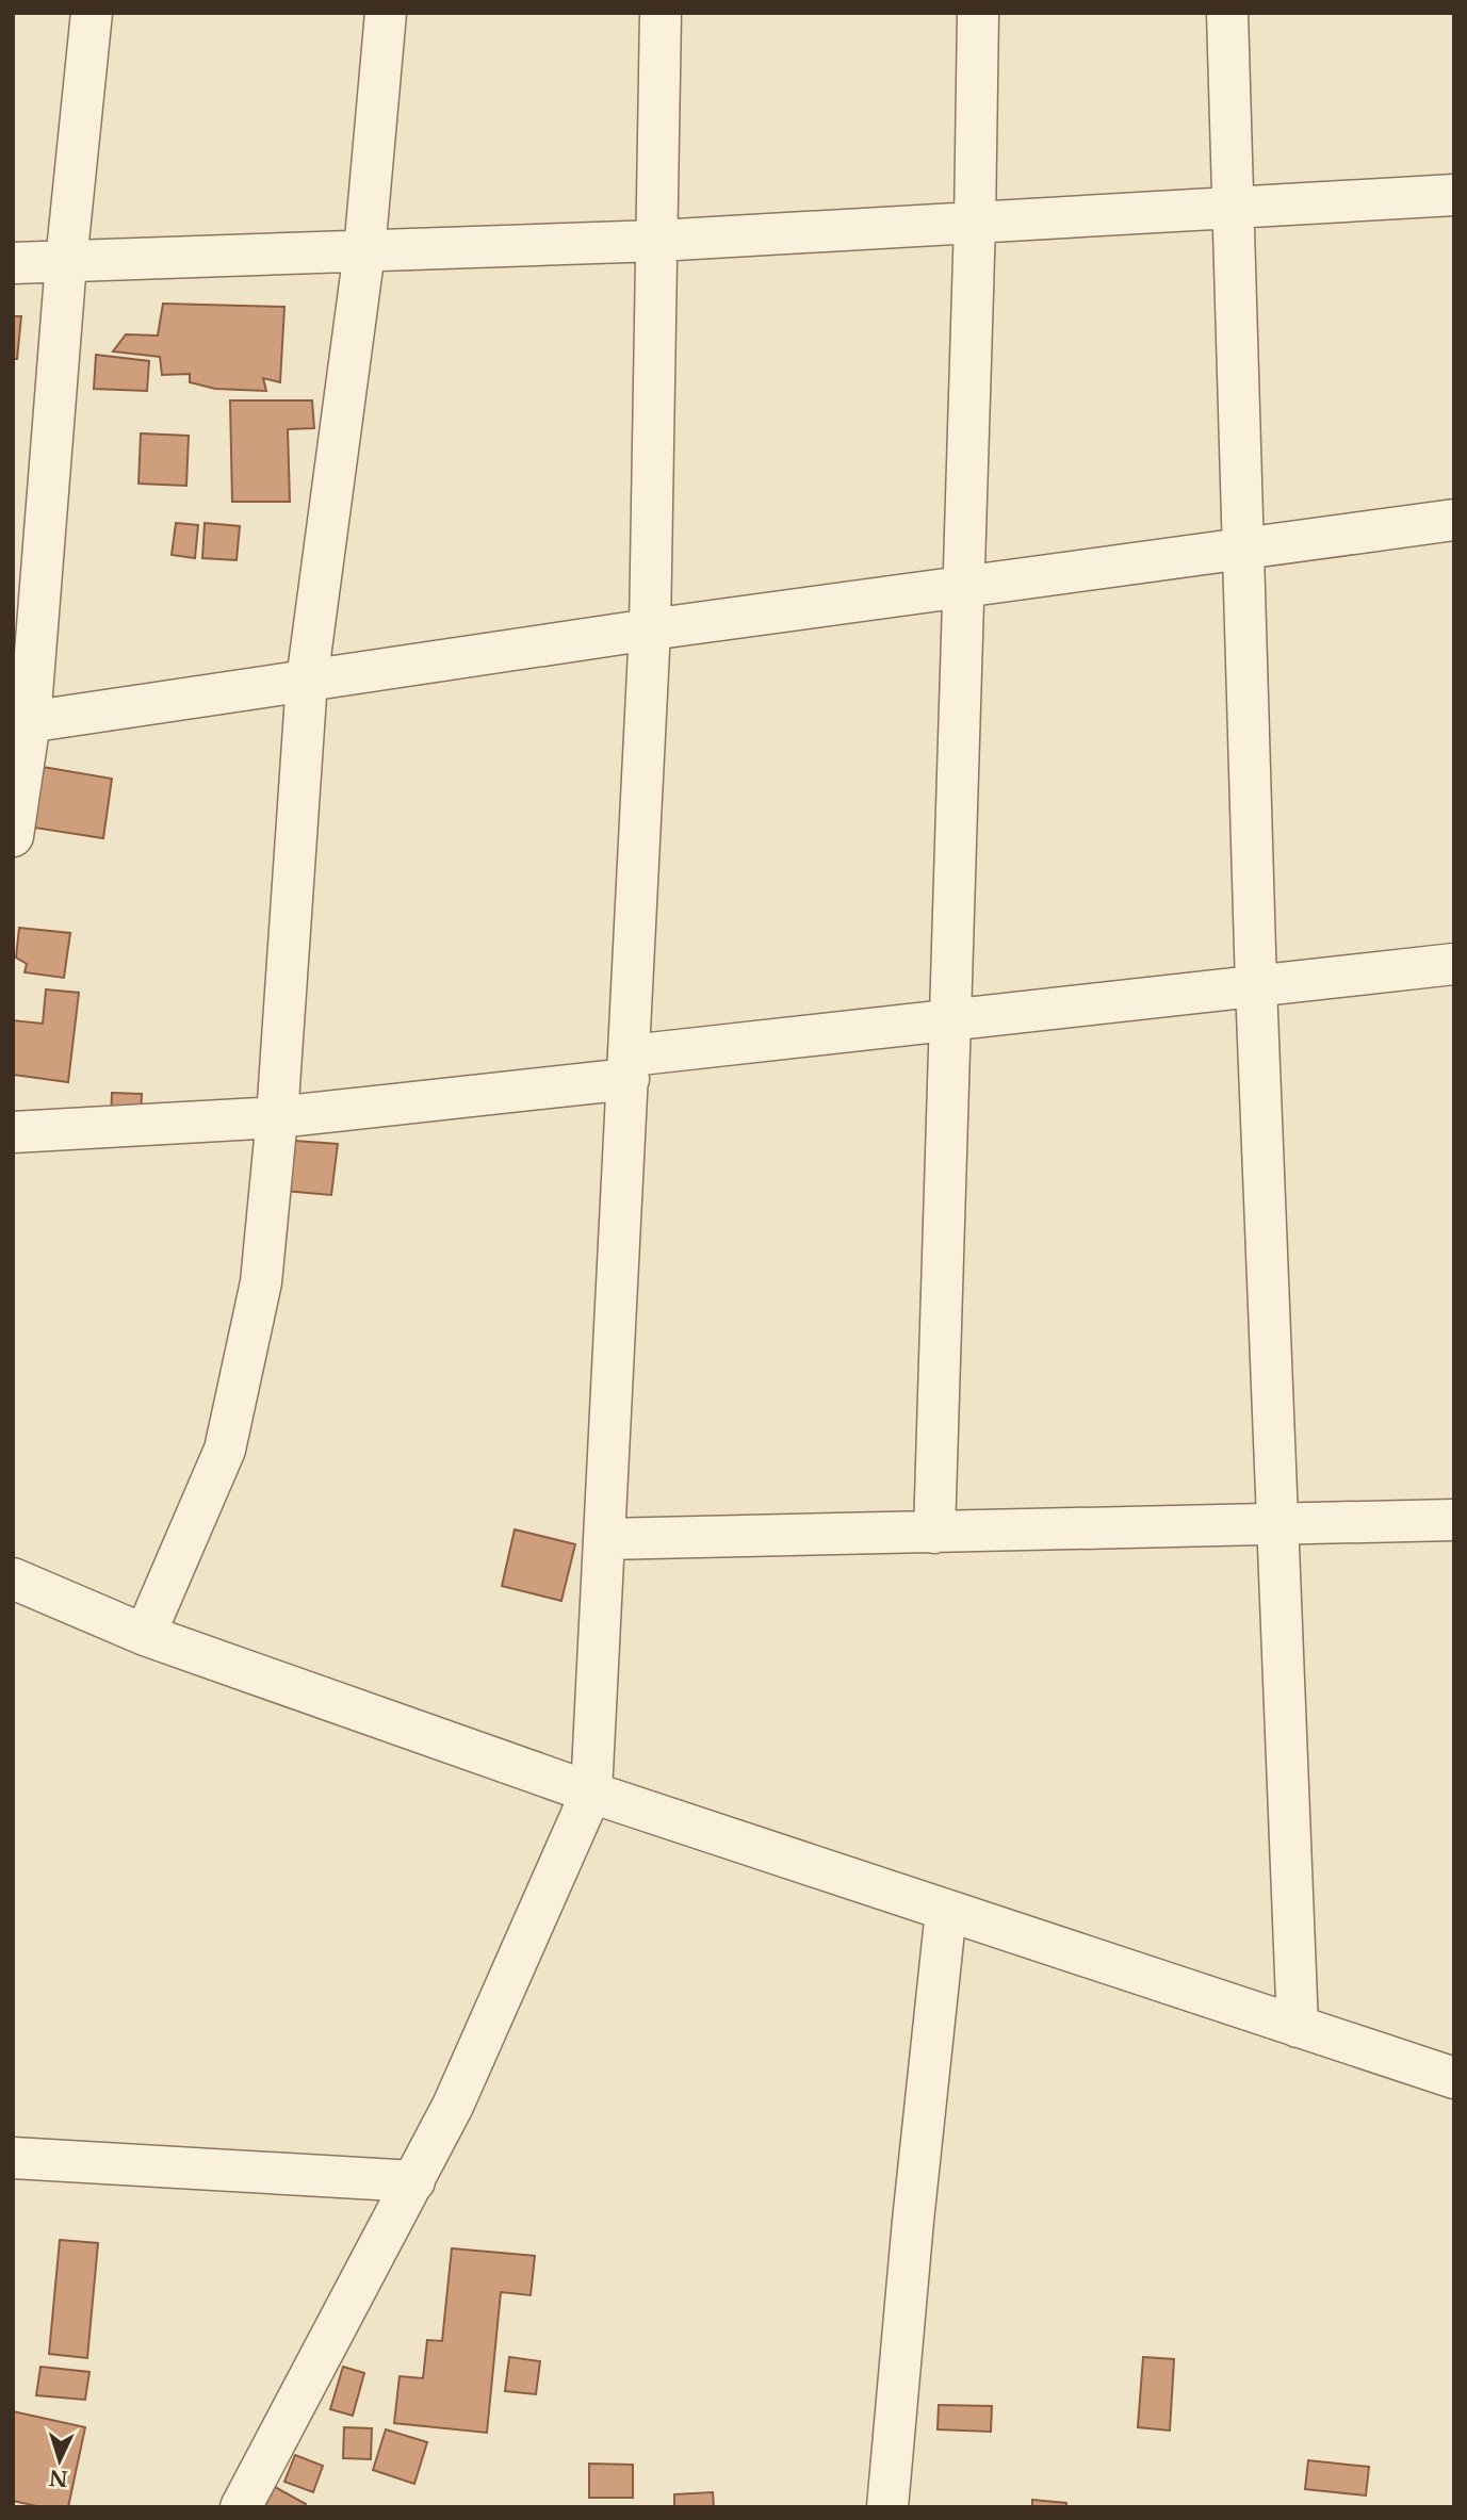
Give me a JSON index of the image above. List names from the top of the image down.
{
  "north": "bottom"
}
